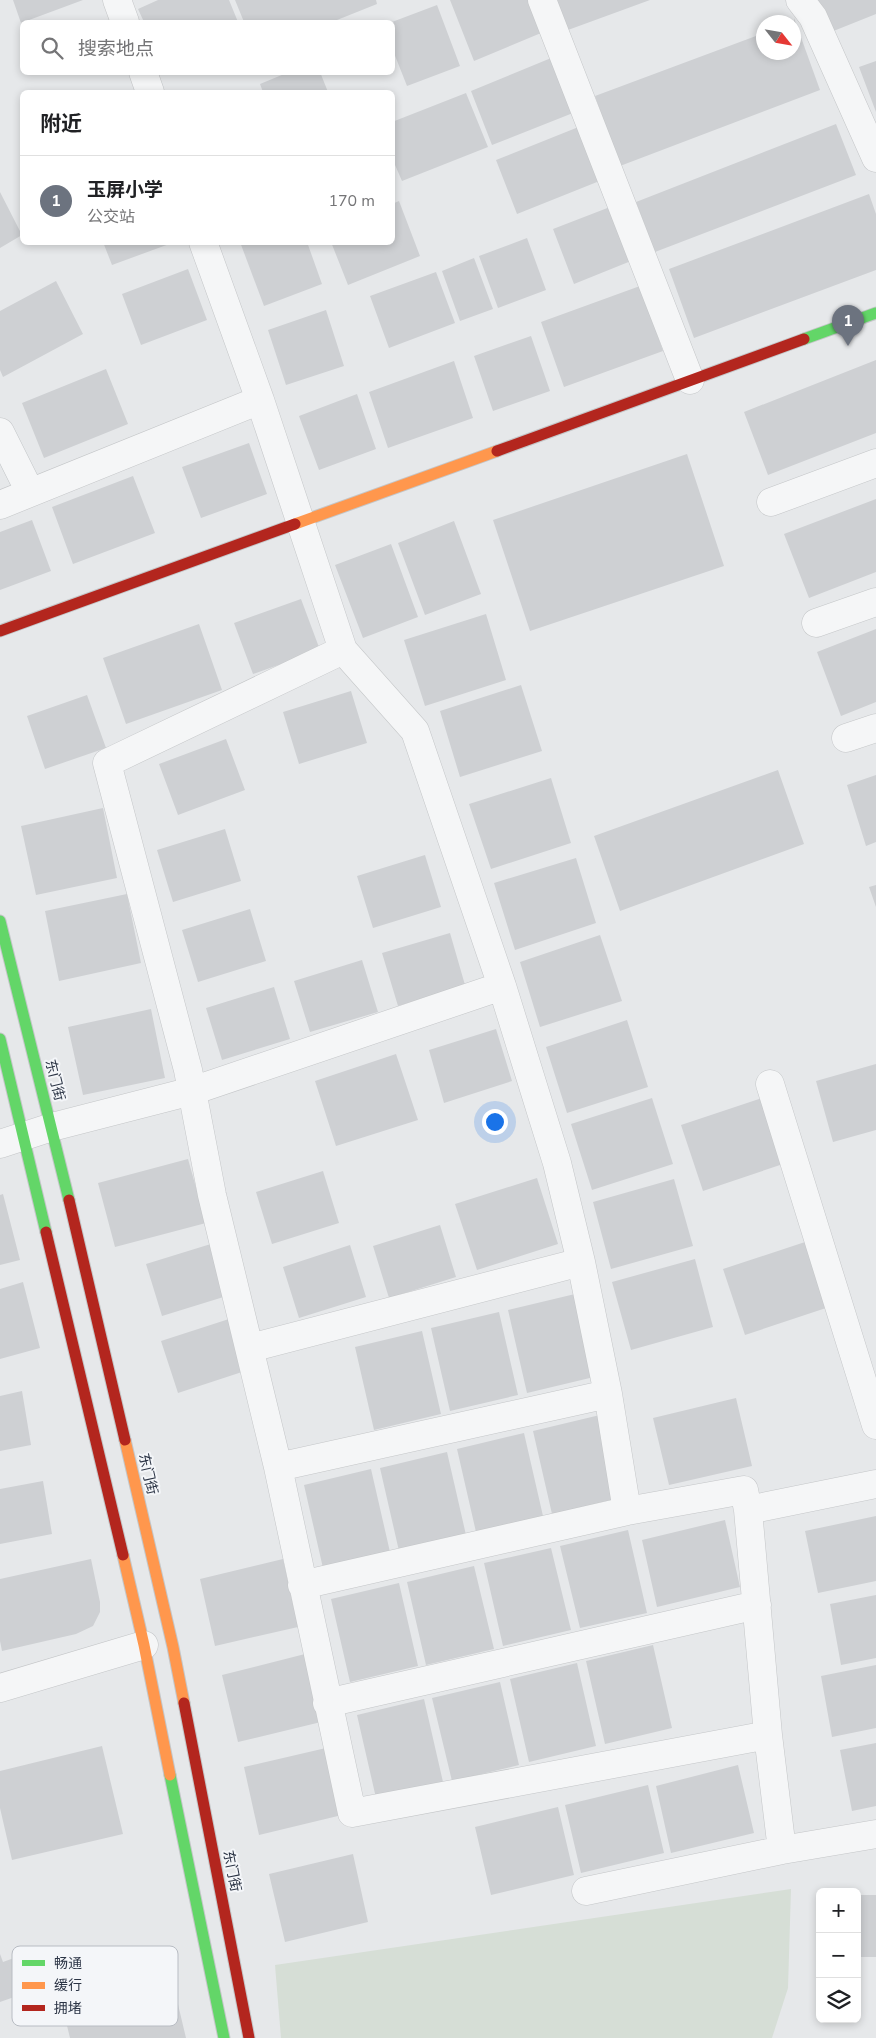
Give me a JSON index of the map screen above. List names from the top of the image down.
{
  "streets": {
    "street": ["东门街"]
  },
  "legend": ["畅通", "缓行", "拥堵"],
  "north": "bottom right",
  "page": {
    "search": "搜索地点",
    "heading": "附近",
    "list": [
      {
        "mark": "1",
        "name": "玉屏小学",
        "note": "公交站",
        "value": "170 m"
      }
    ],
    "pins": "1",
    "map_buttons": ["+", "−"]
  }
}
